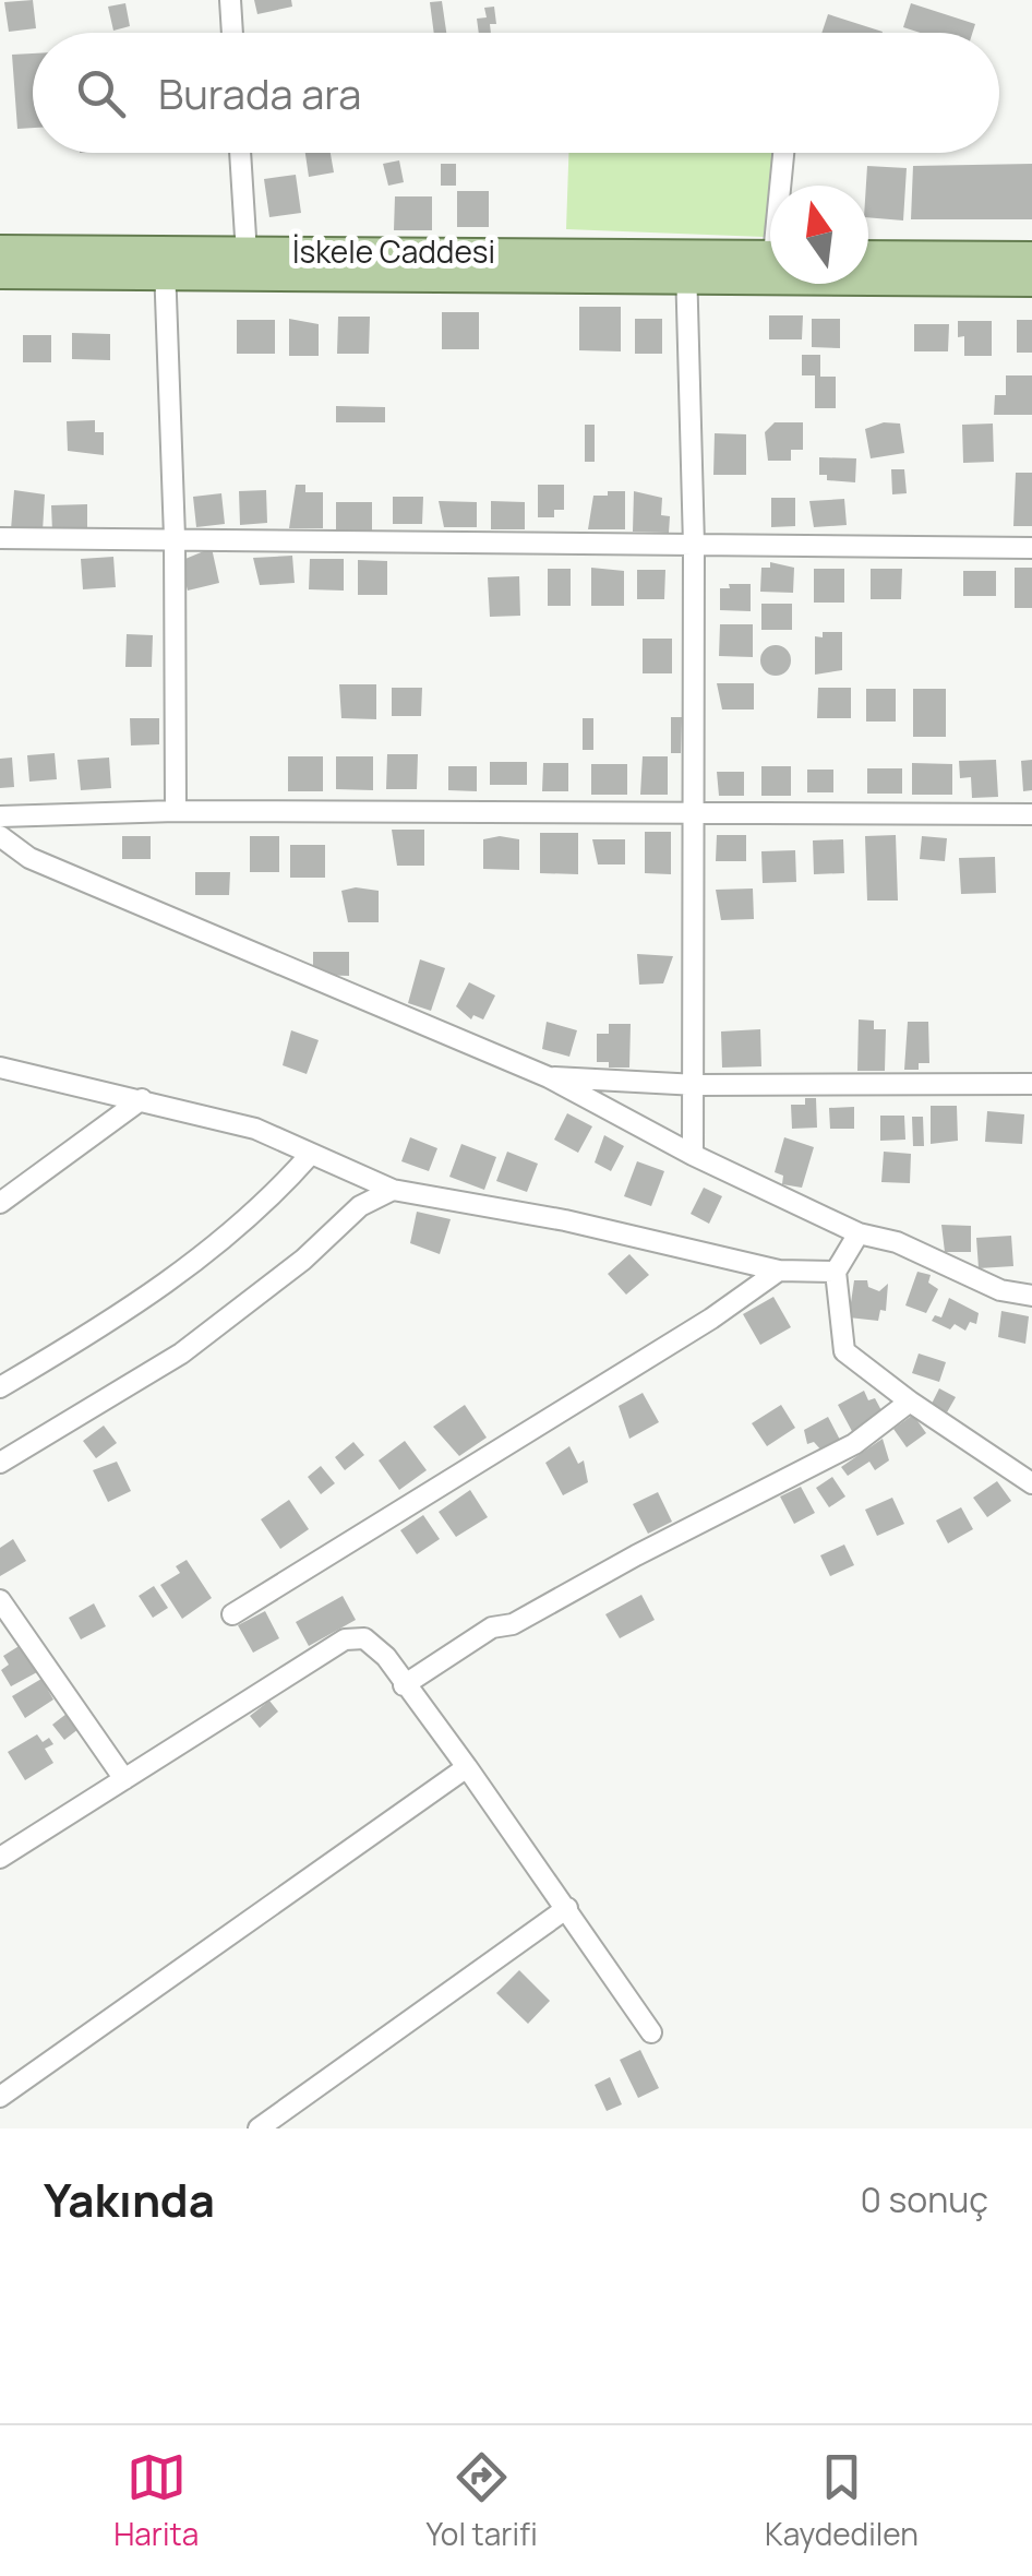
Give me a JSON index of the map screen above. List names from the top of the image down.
{
  "streets": {
    "main road": ["İskele Caddesi"]
  },
  "north": "top",
  "page": {
    "search": "Burada ara",
    "heading": ["Yakında", "0 sonuç"],
    "nav": ["Harita", "Yol tarifi", "Kaydedilen"]
  }
}
